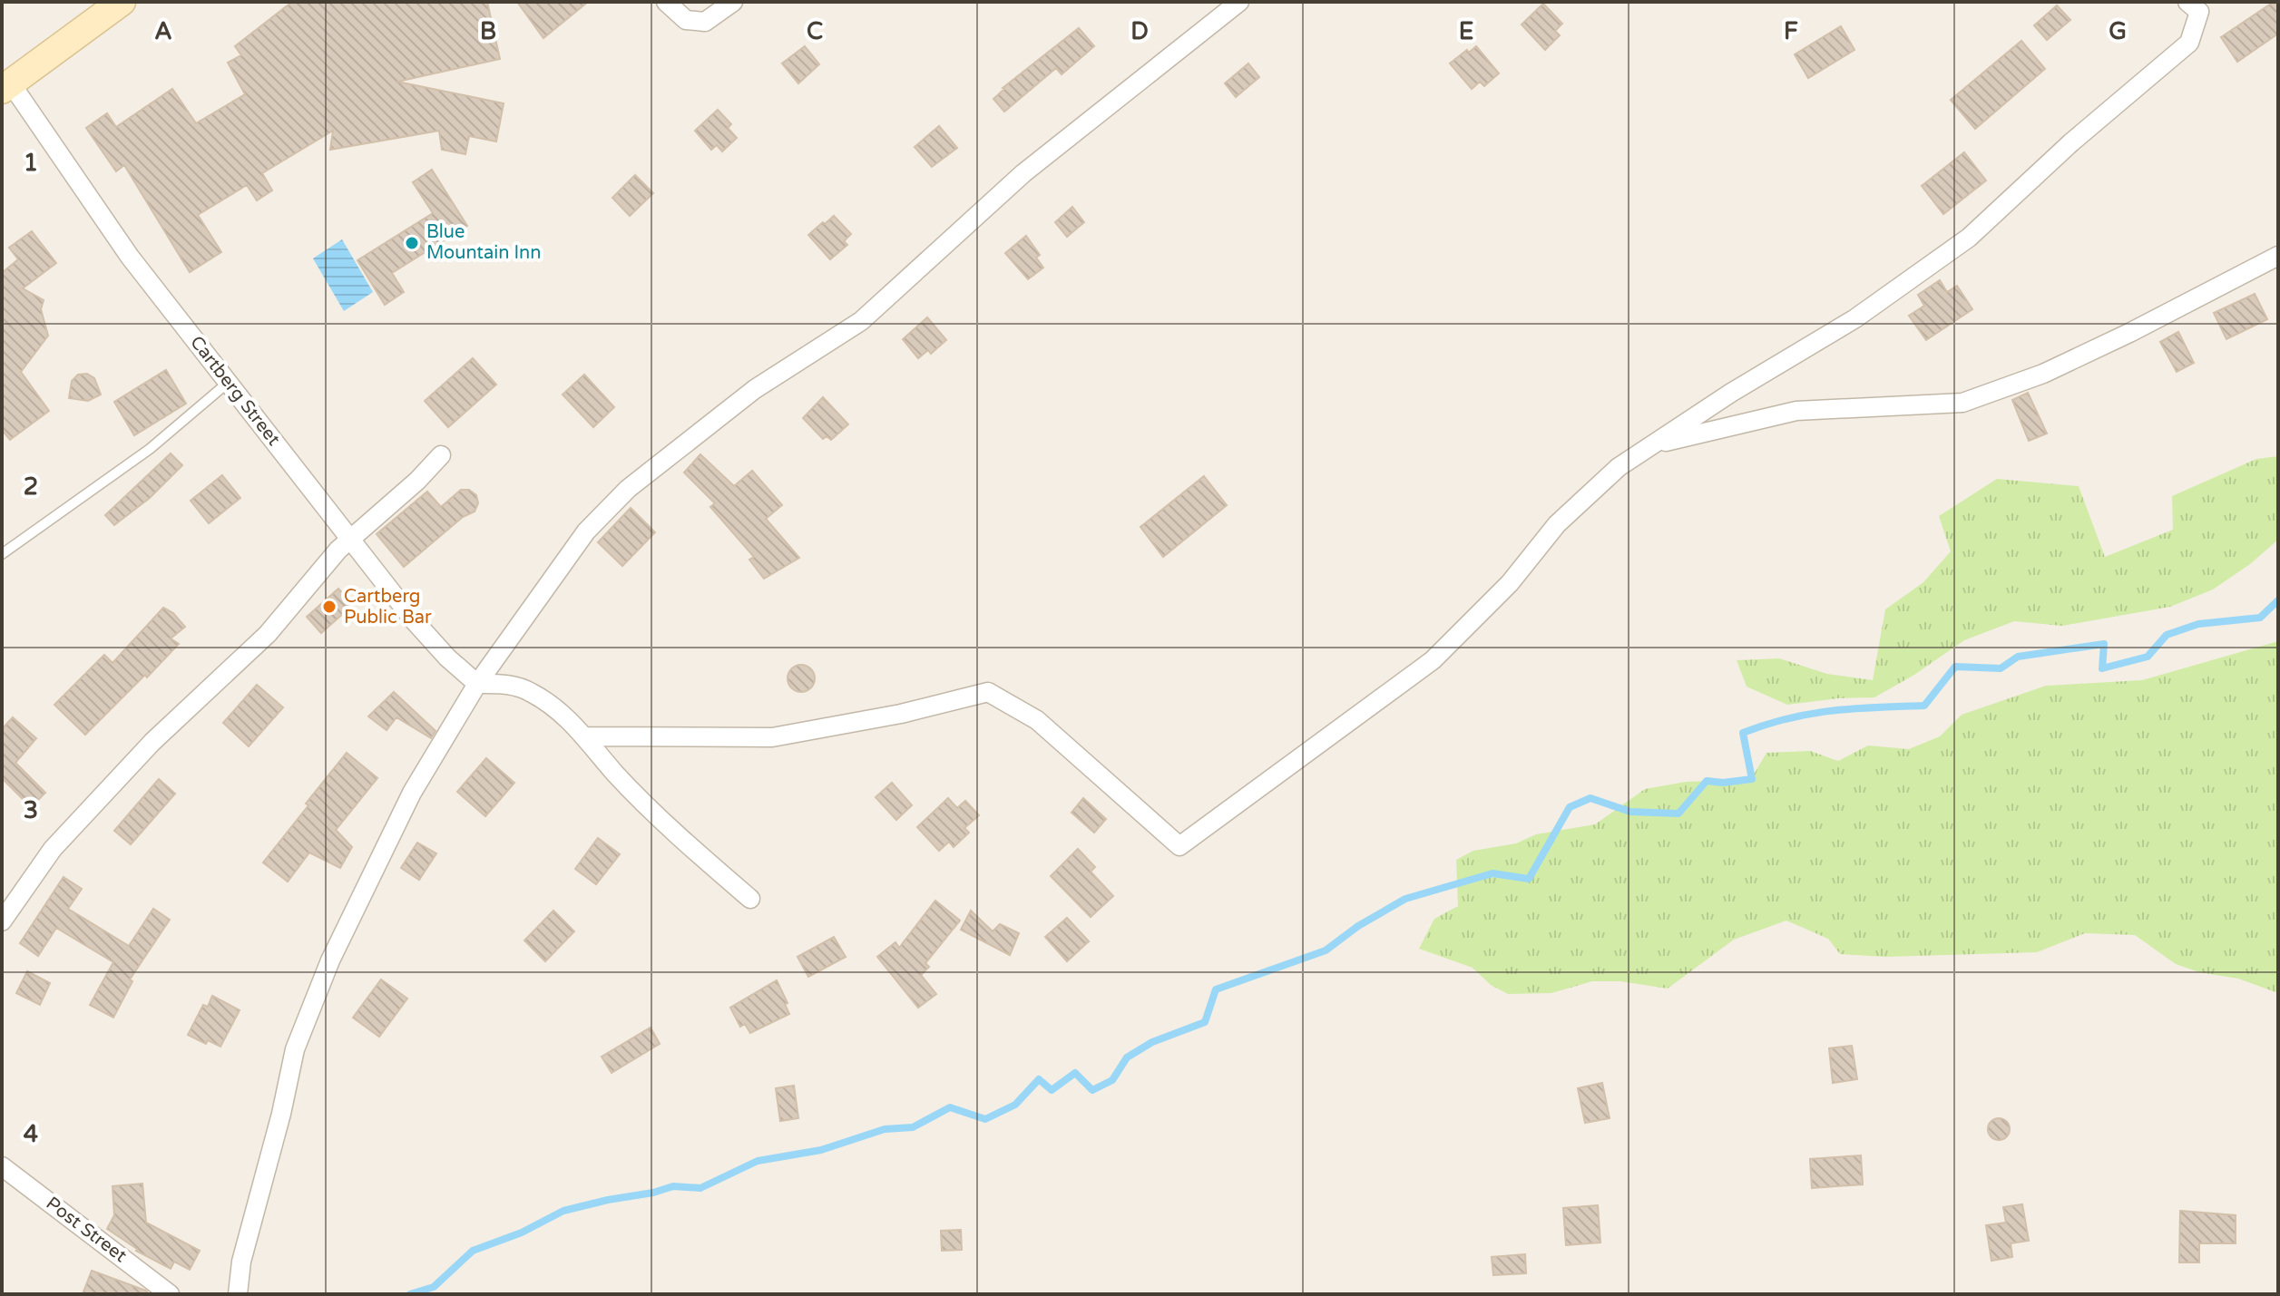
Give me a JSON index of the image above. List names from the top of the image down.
{
  "streets": {
    "street": ["Cartberg Street", "Post Street"]
  },
  "places": ["Blue Mountain Inn", "Cartberg Public Bar"],
  "grid": {
    "columns": [
      "A",
      "B",
      "C",
      "D",
      "E",
      "F",
      "G"
    ],
    "rows": [
      "1",
      "2",
      "3",
      "4"
    ]
  }
}
